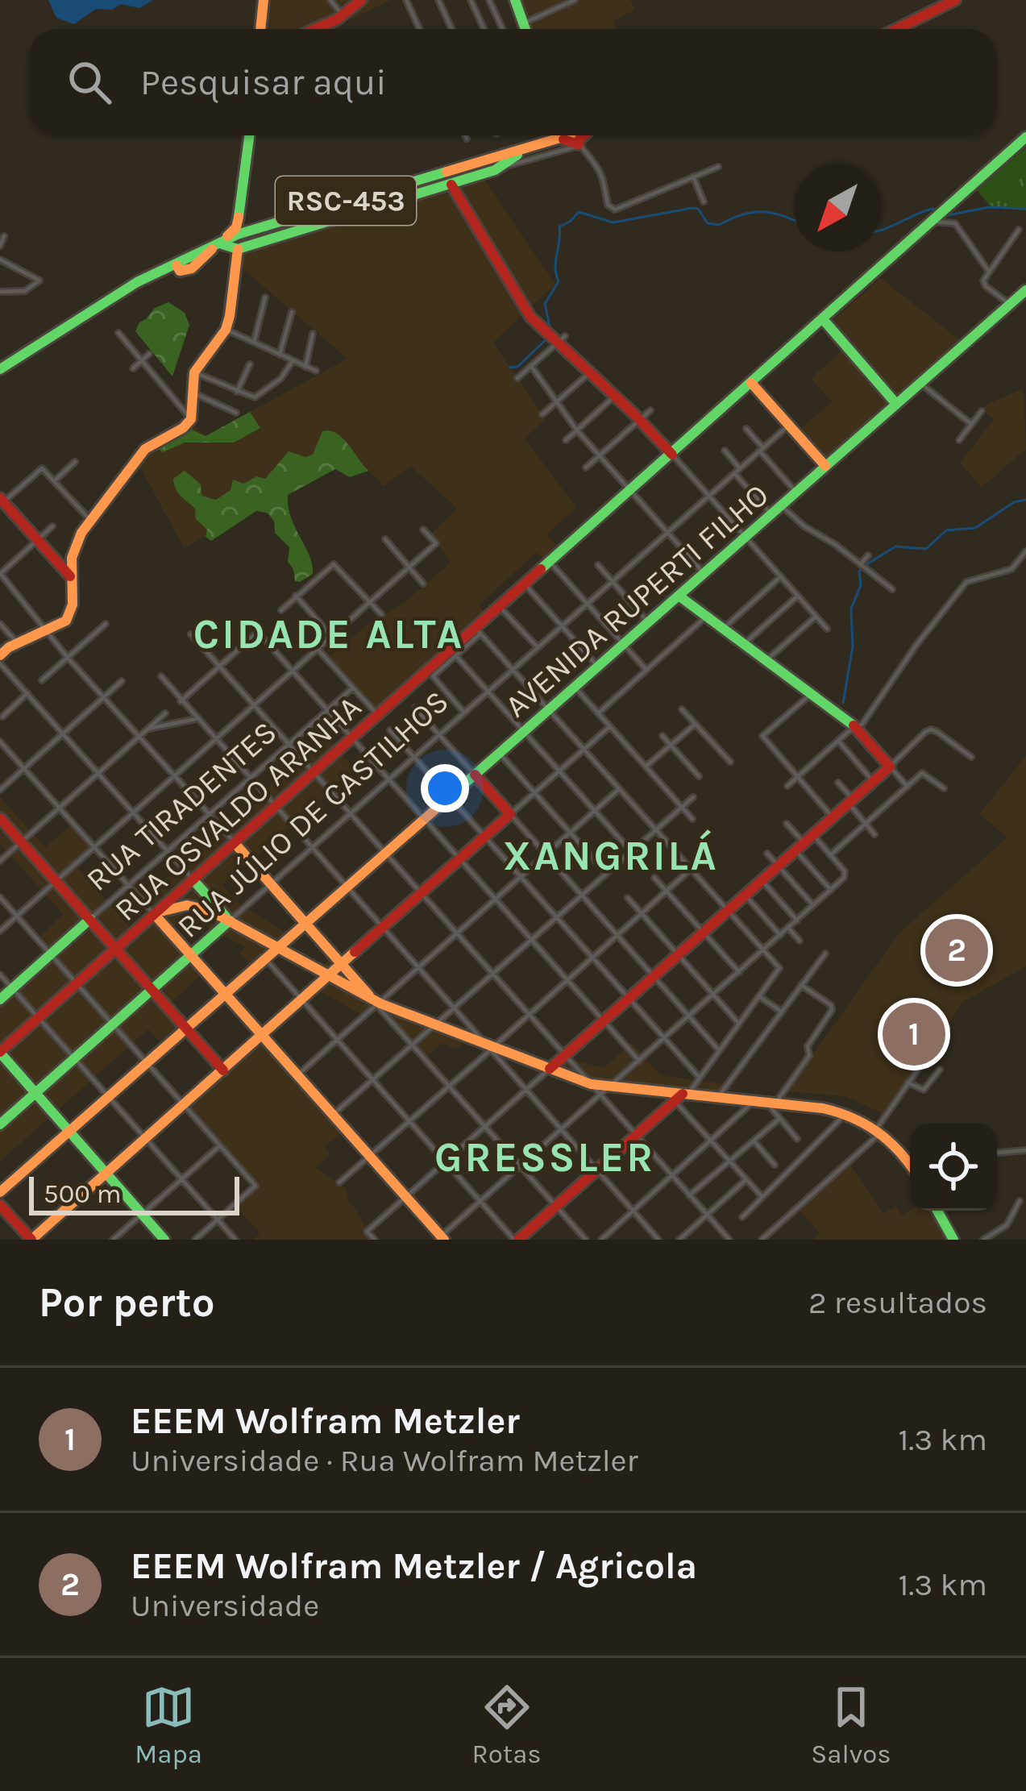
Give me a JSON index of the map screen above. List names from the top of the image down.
{
  "streets": {
    "main road": [
      "RSC-453",
      "AVENIDA RUPERTI FILHO",
      "RUA TIRADENTES",
      "RUA OSVALDO ARANHA",
      "RUA JÚLIO DE CASTILHOS"
    ]
  },
  "districts": ["CIDADE ALTA", "XANGRILÁ", "GRESSLER"],
  "scale_bar": "500 m",
  "north": "bottom left",
  "page": {
    "search": "Pesquisar aqui",
    "pins": ["2", "1"],
    "scale": "500 m",
    "heading": ["Por perto", "2 resultados"],
    "list": [
      {
        "mark": "1",
        "name": "EEEM Wolfram Metzler",
        "note": "Universidade · Rua Wolfram Metzler",
        "value": "1.3 km"
      },
      {
        "mark": "2",
        "name": "EEEM Wolfram Metzler / Agricola",
        "note": "Universidade",
        "value": "1.3 km"
      }
    ],
    "nav": ["Mapa", "Rotas", "Salvos"]
  }
}
